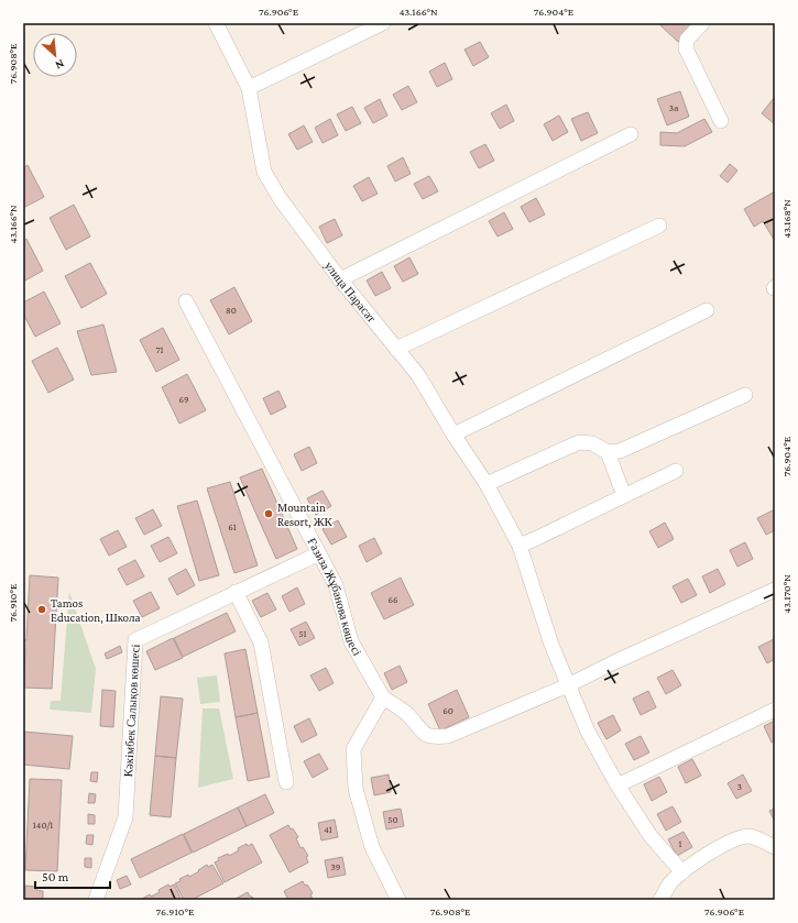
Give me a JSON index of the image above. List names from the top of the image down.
{
  "streets": {
    "street": ["улица Парасат", "Ғазиза Жұбанова көшесі", "Кәкімбек Салықов көшесі"]
  },
  "crossings": [
    ["Ғазиза Жұбанова көшесі", "Кәкімбек Салықов көшесі"]
  ],
  "places": ["Mountain Resort, ЖК", "Tamos Education, Школа"],
  "house_numbers": [
    "3а",
    "80",
    "71",
    "69",
    "61",
    "66",
    "51",
    "60",
    "3",
    "50",
    "140/1",
    "41",
    "1",
    "39"
  ],
  "scale_bar": "50 m",
  "north": "bottom right",
  "coordinates": [
    "76.906°E",
    "43.166°N",
    "76.904°E",
    "76.908°E",
    "43.168°N",
    "43.170°N",
    "76.910°E"
  ]
}
